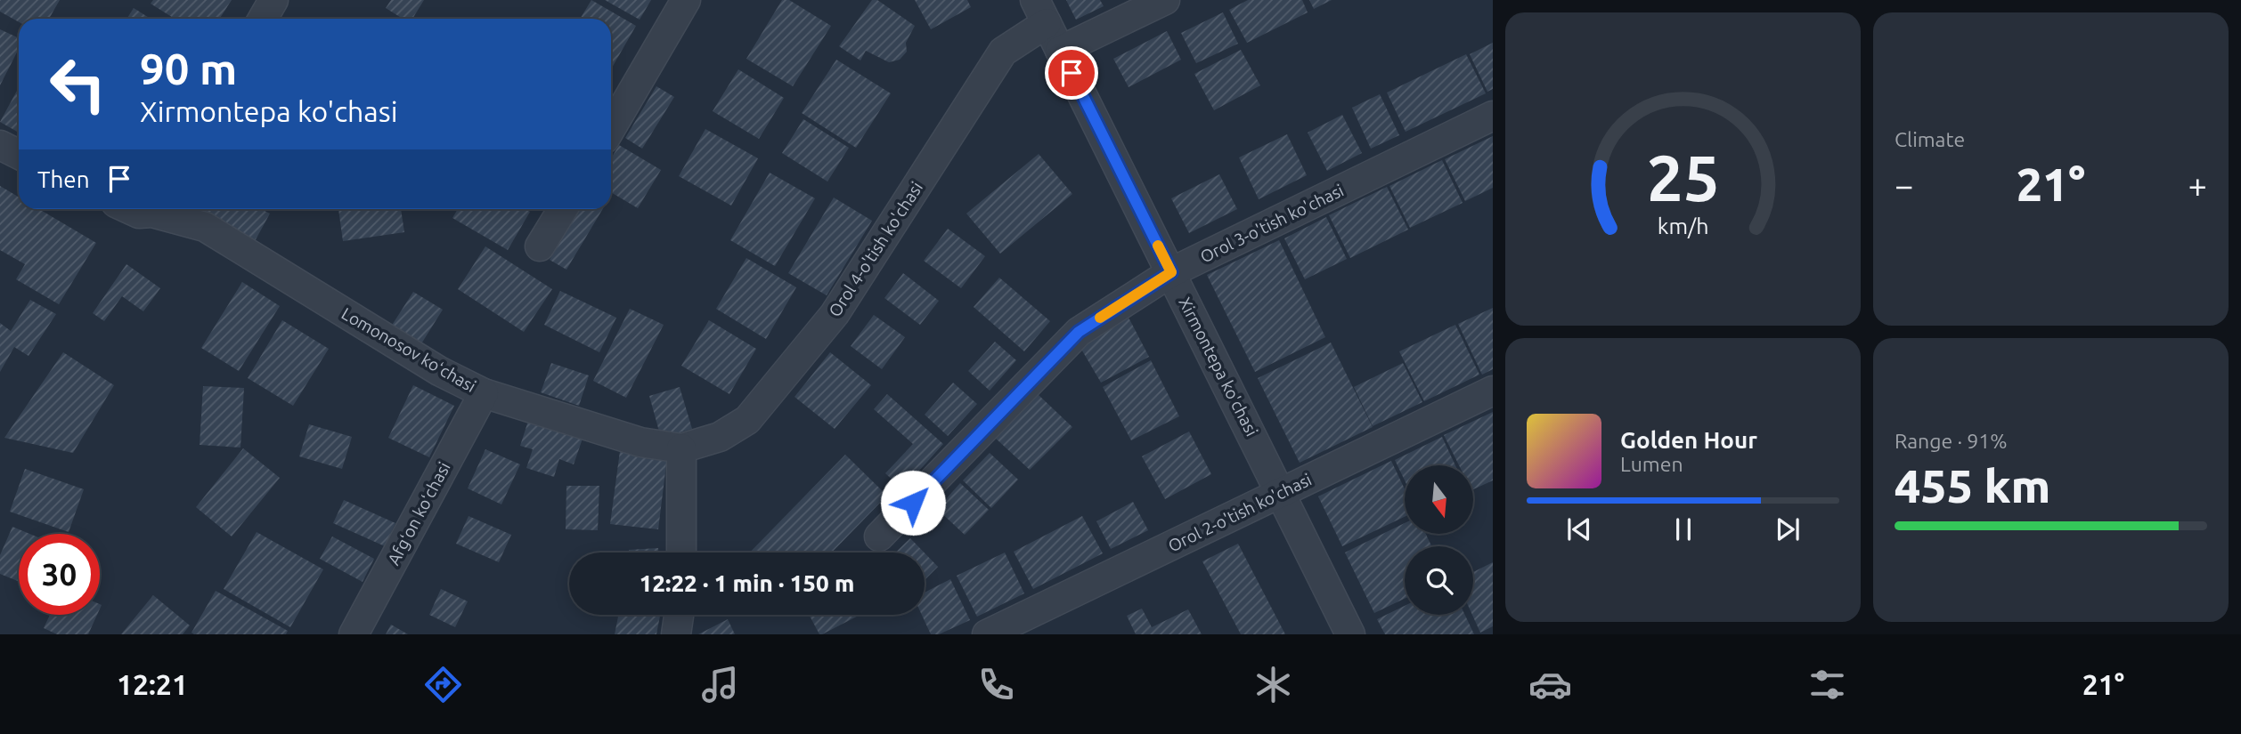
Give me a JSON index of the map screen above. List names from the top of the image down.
{
  "streets": {
    "street": [
      "Orol 3-o'tish ko'chasi",
      "Orol 4-o'tish ko'chasi",
      "Lomonosov koʻchasi",
      "Xirmontepa ko'chasi",
      "Orol 2-o'tish ko'chasi",
      "Afgʻon koʻchasi"
    ]
  },
  "crossings": [
    ["Orol 3-o'tish ko'chasi", "Xirmontepa ko'chasi"],
    ["Orol 4-o'tish ko'chasi", "Lomonosov koʻchasi"],
    ["Orol 4-o'tish ko'chasi", "Xirmontepa ko'chasi"],
    ["Lomonosov koʻchasi", "Afgʻon koʻchasi"],
    ["Xirmontepa ko'chasi", "Orol 2-o'tish ko'chasi"]
  ],
  "north": "bottom",
  "page": {
    "tile": [
      "Climate",
      ["Range · 91%", "455 km"]
    ],
    "turn": ["90 m", "Xirmontepa ko'chasi"],
    "then": "Then",
    "heat": ["−", "21°", "+"],
    "song": ["Golden Hour", "Lumen"],
    "limit": "30",
    "trip": "12:22 · 1 min · 150 m",
    "tabs": ["12:21", "21°"],
    "gauge": ["25", "km/h"]
  }
}
